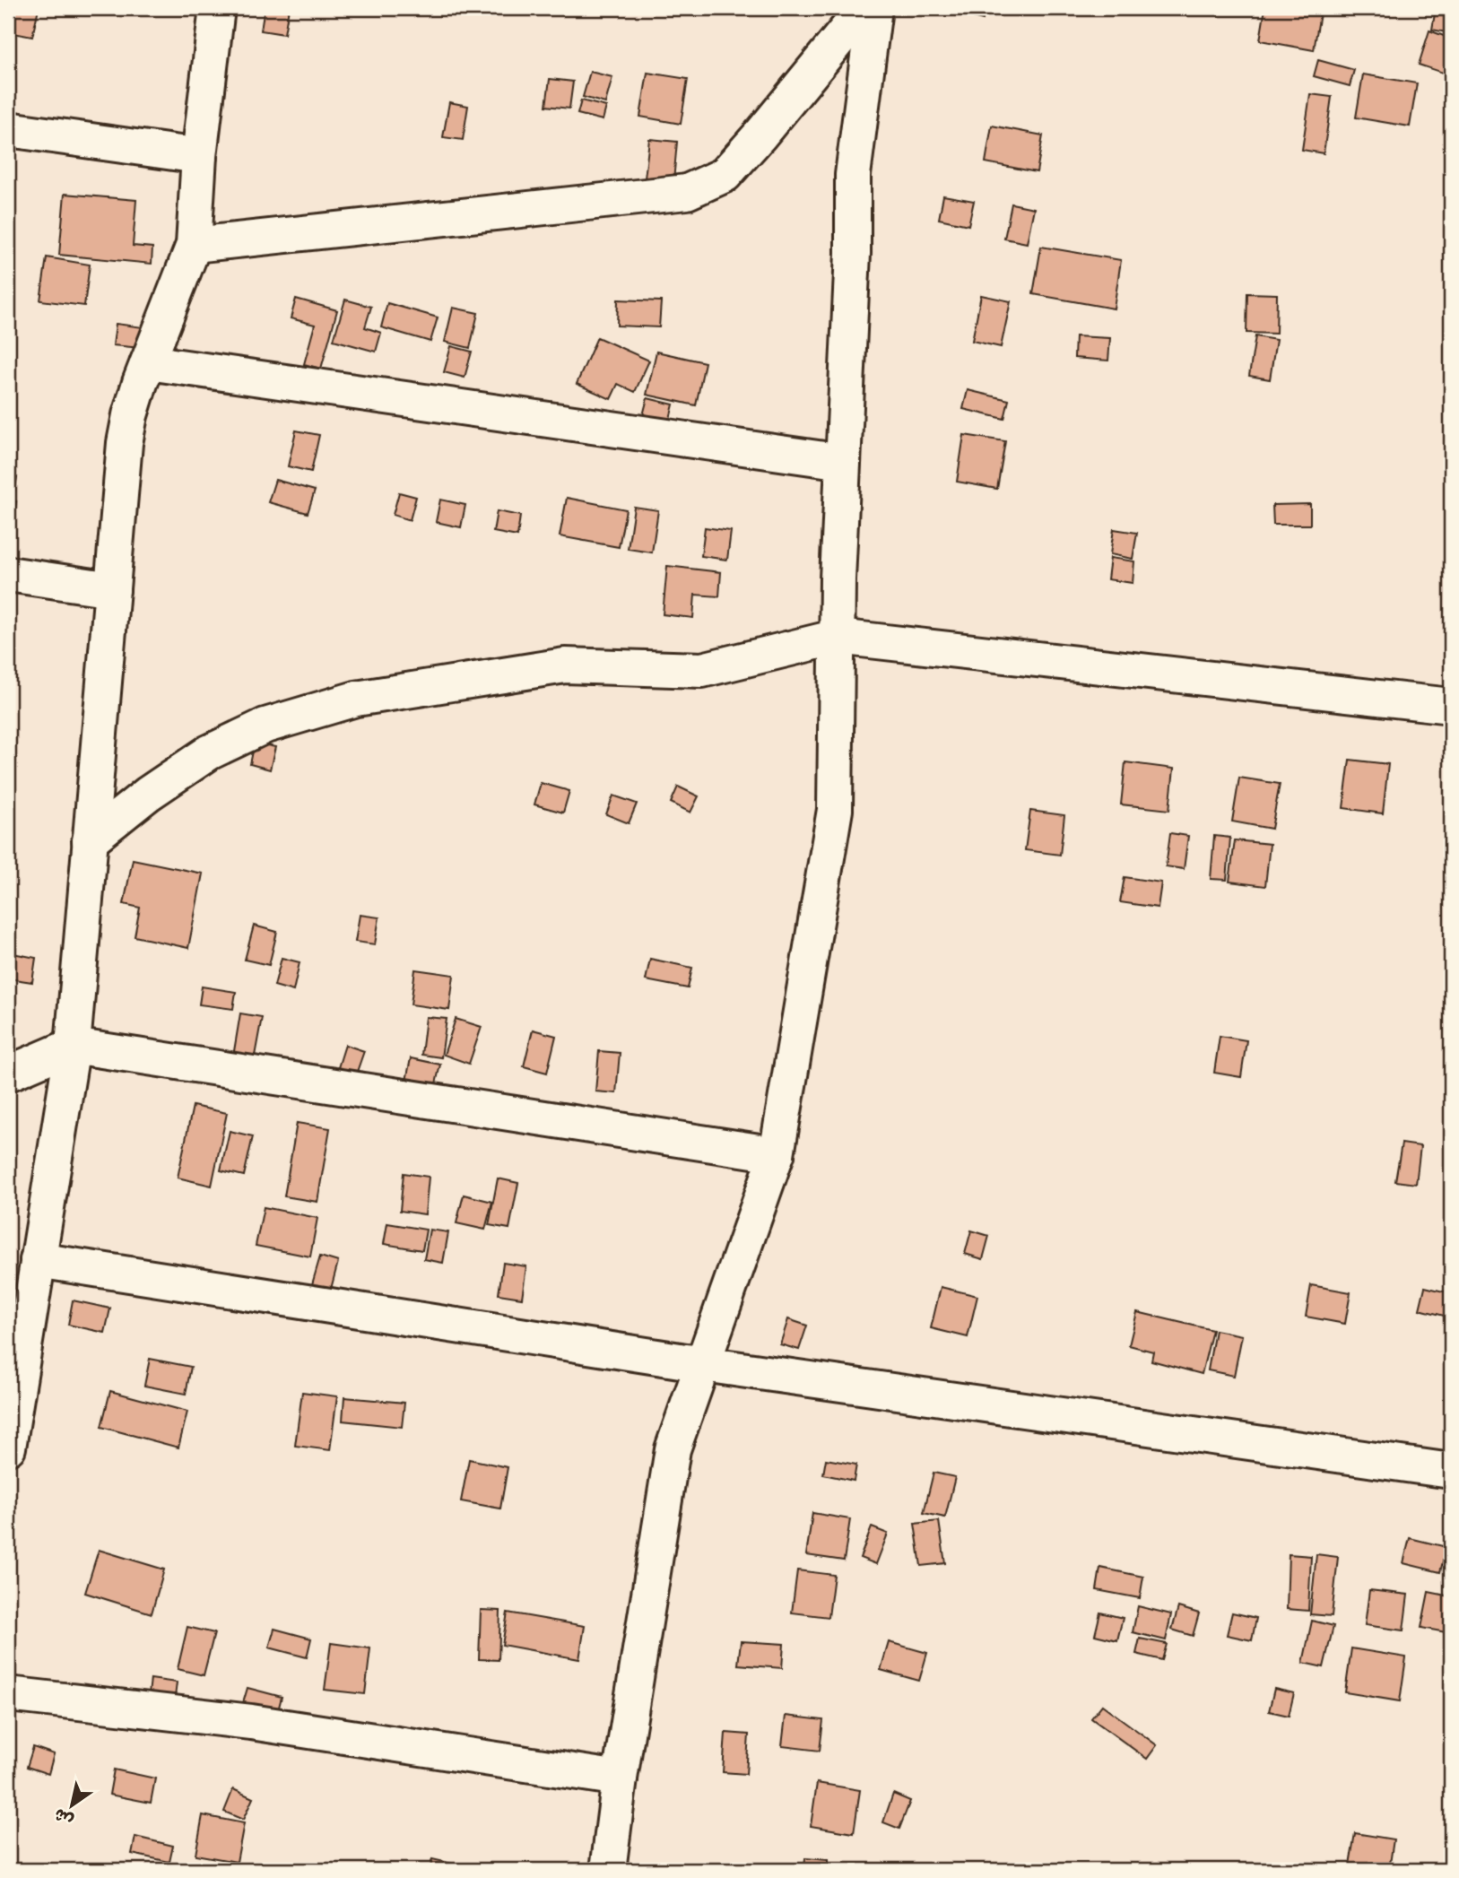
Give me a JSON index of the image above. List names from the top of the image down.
{
  "north": "bottom left"
}
